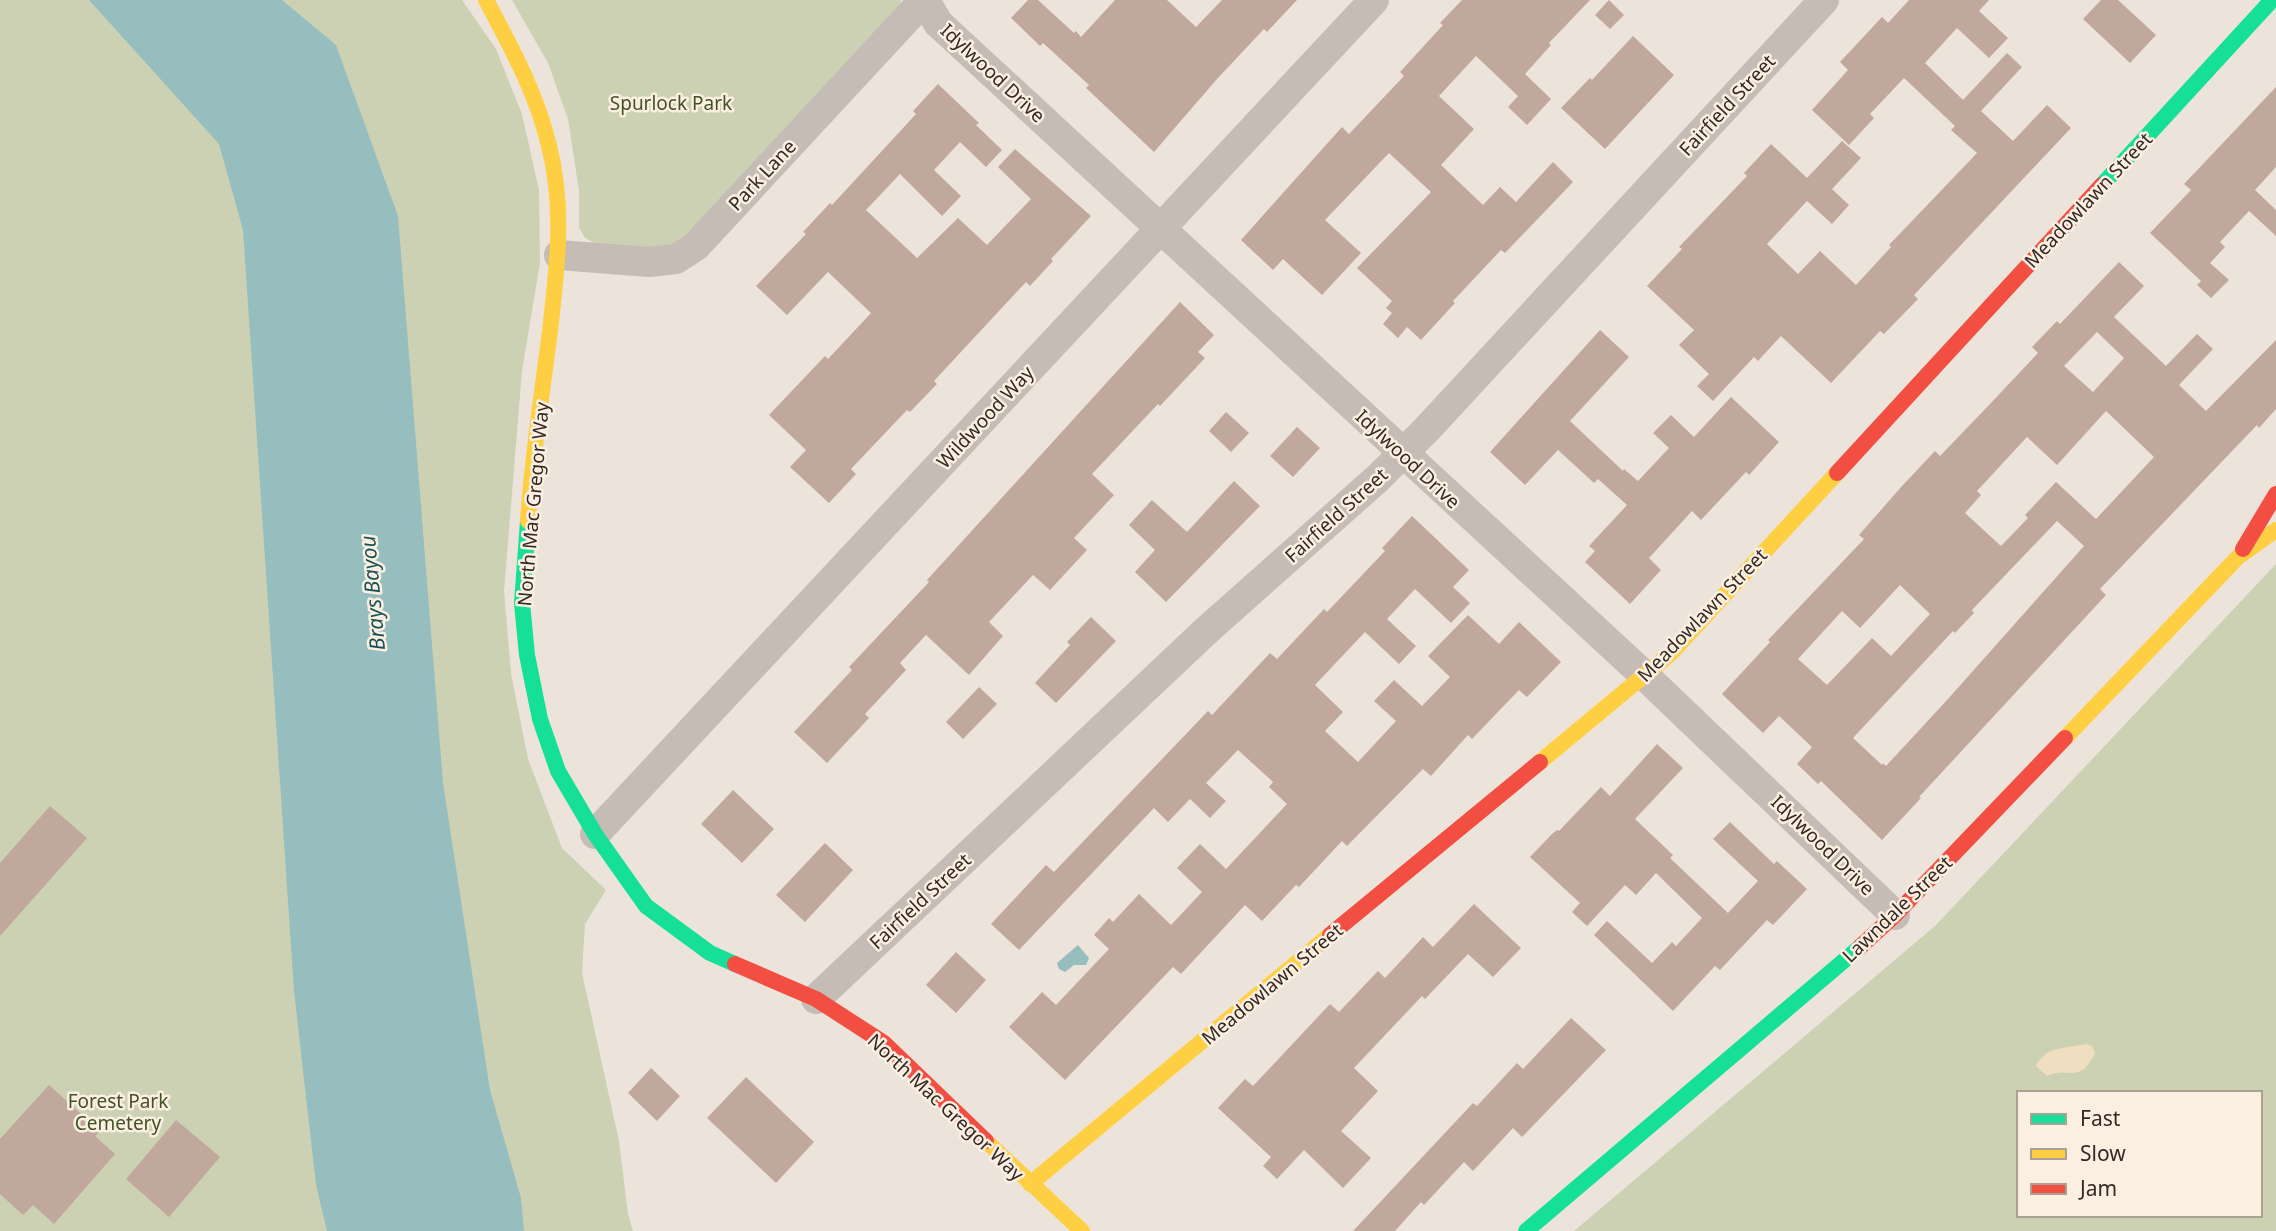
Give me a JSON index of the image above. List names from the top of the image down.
{
  "streets": {
    "street": [
      "Idylwood Drive",
      "Fairfield Street",
      "Park Lane",
      "Meadowlawn Street",
      "Wildwood Way",
      "North Mac Gregor Way",
      "Lawndale Street"
    ]
  },
  "crossings": [
    ["Idylwood Drive", "Fairfield Street"],
    ["Idylwood Drive", "Park Lane"],
    ["Idylwood Drive", "Meadowlawn Street"],
    ["Idylwood Drive", "Wildwood Way"],
    ["Idylwood Drive", "Lawndale Street"],
    ["Fairfield Street", "North Mac Gregor Way"],
    ["Park Lane", "North Mac Gregor Way"],
    ["Meadowlawn Street", "North Mac Gregor Way"],
    ["Wildwood Way", "North Mac Gregor Way"]
  ],
  "water": ["Brays Bayou"],
  "parks": ["Spurlock Park", "Forest Park Cemetery"],
  "legend": ["Fast", "Slow", "Jam"]
}
